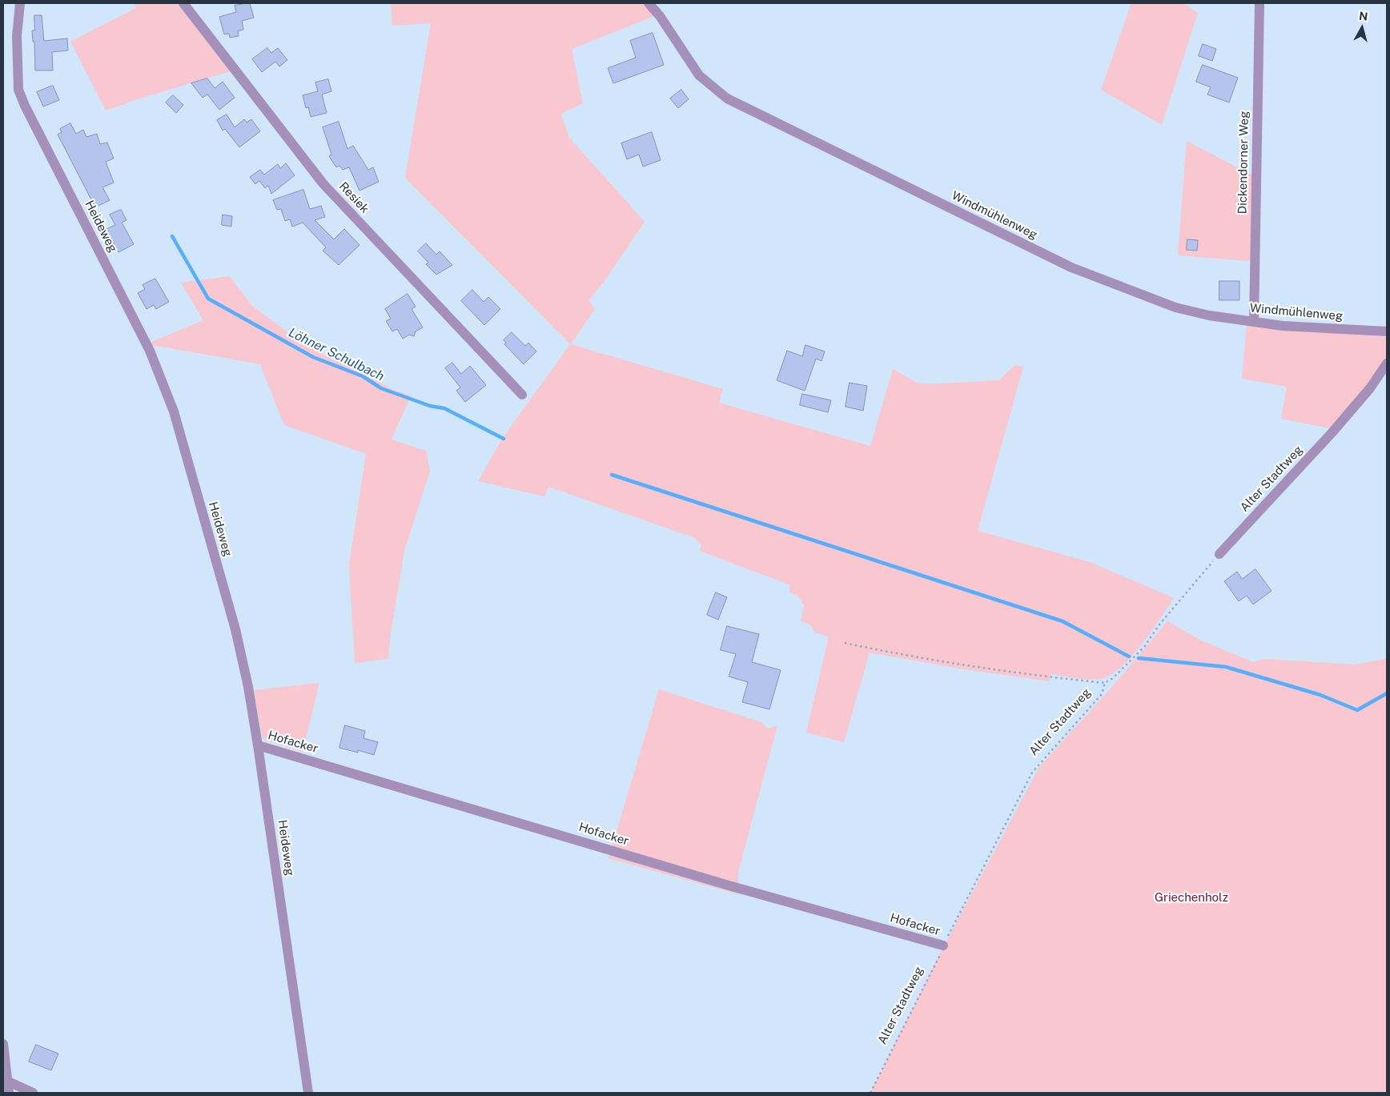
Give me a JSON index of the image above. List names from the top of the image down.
{
  "streets": {
    "street": [
      "Dickendorner Weg",
      "Resiek",
      "Windmühlenweg",
      "Heideweg",
      "Alter Stadtweg",
      "Hofacker"
    ]
  },
  "crossings": [
    ["Dickendorner Weg", "Windmühlenweg"],
    ["Heideweg", "Hofacker"],
    ["Alter Stadtweg", "Hofacker"]
  ],
  "water": ["Löhner Schulbach"],
  "parks": ["Griechenholz"],
  "north": "top"
}
